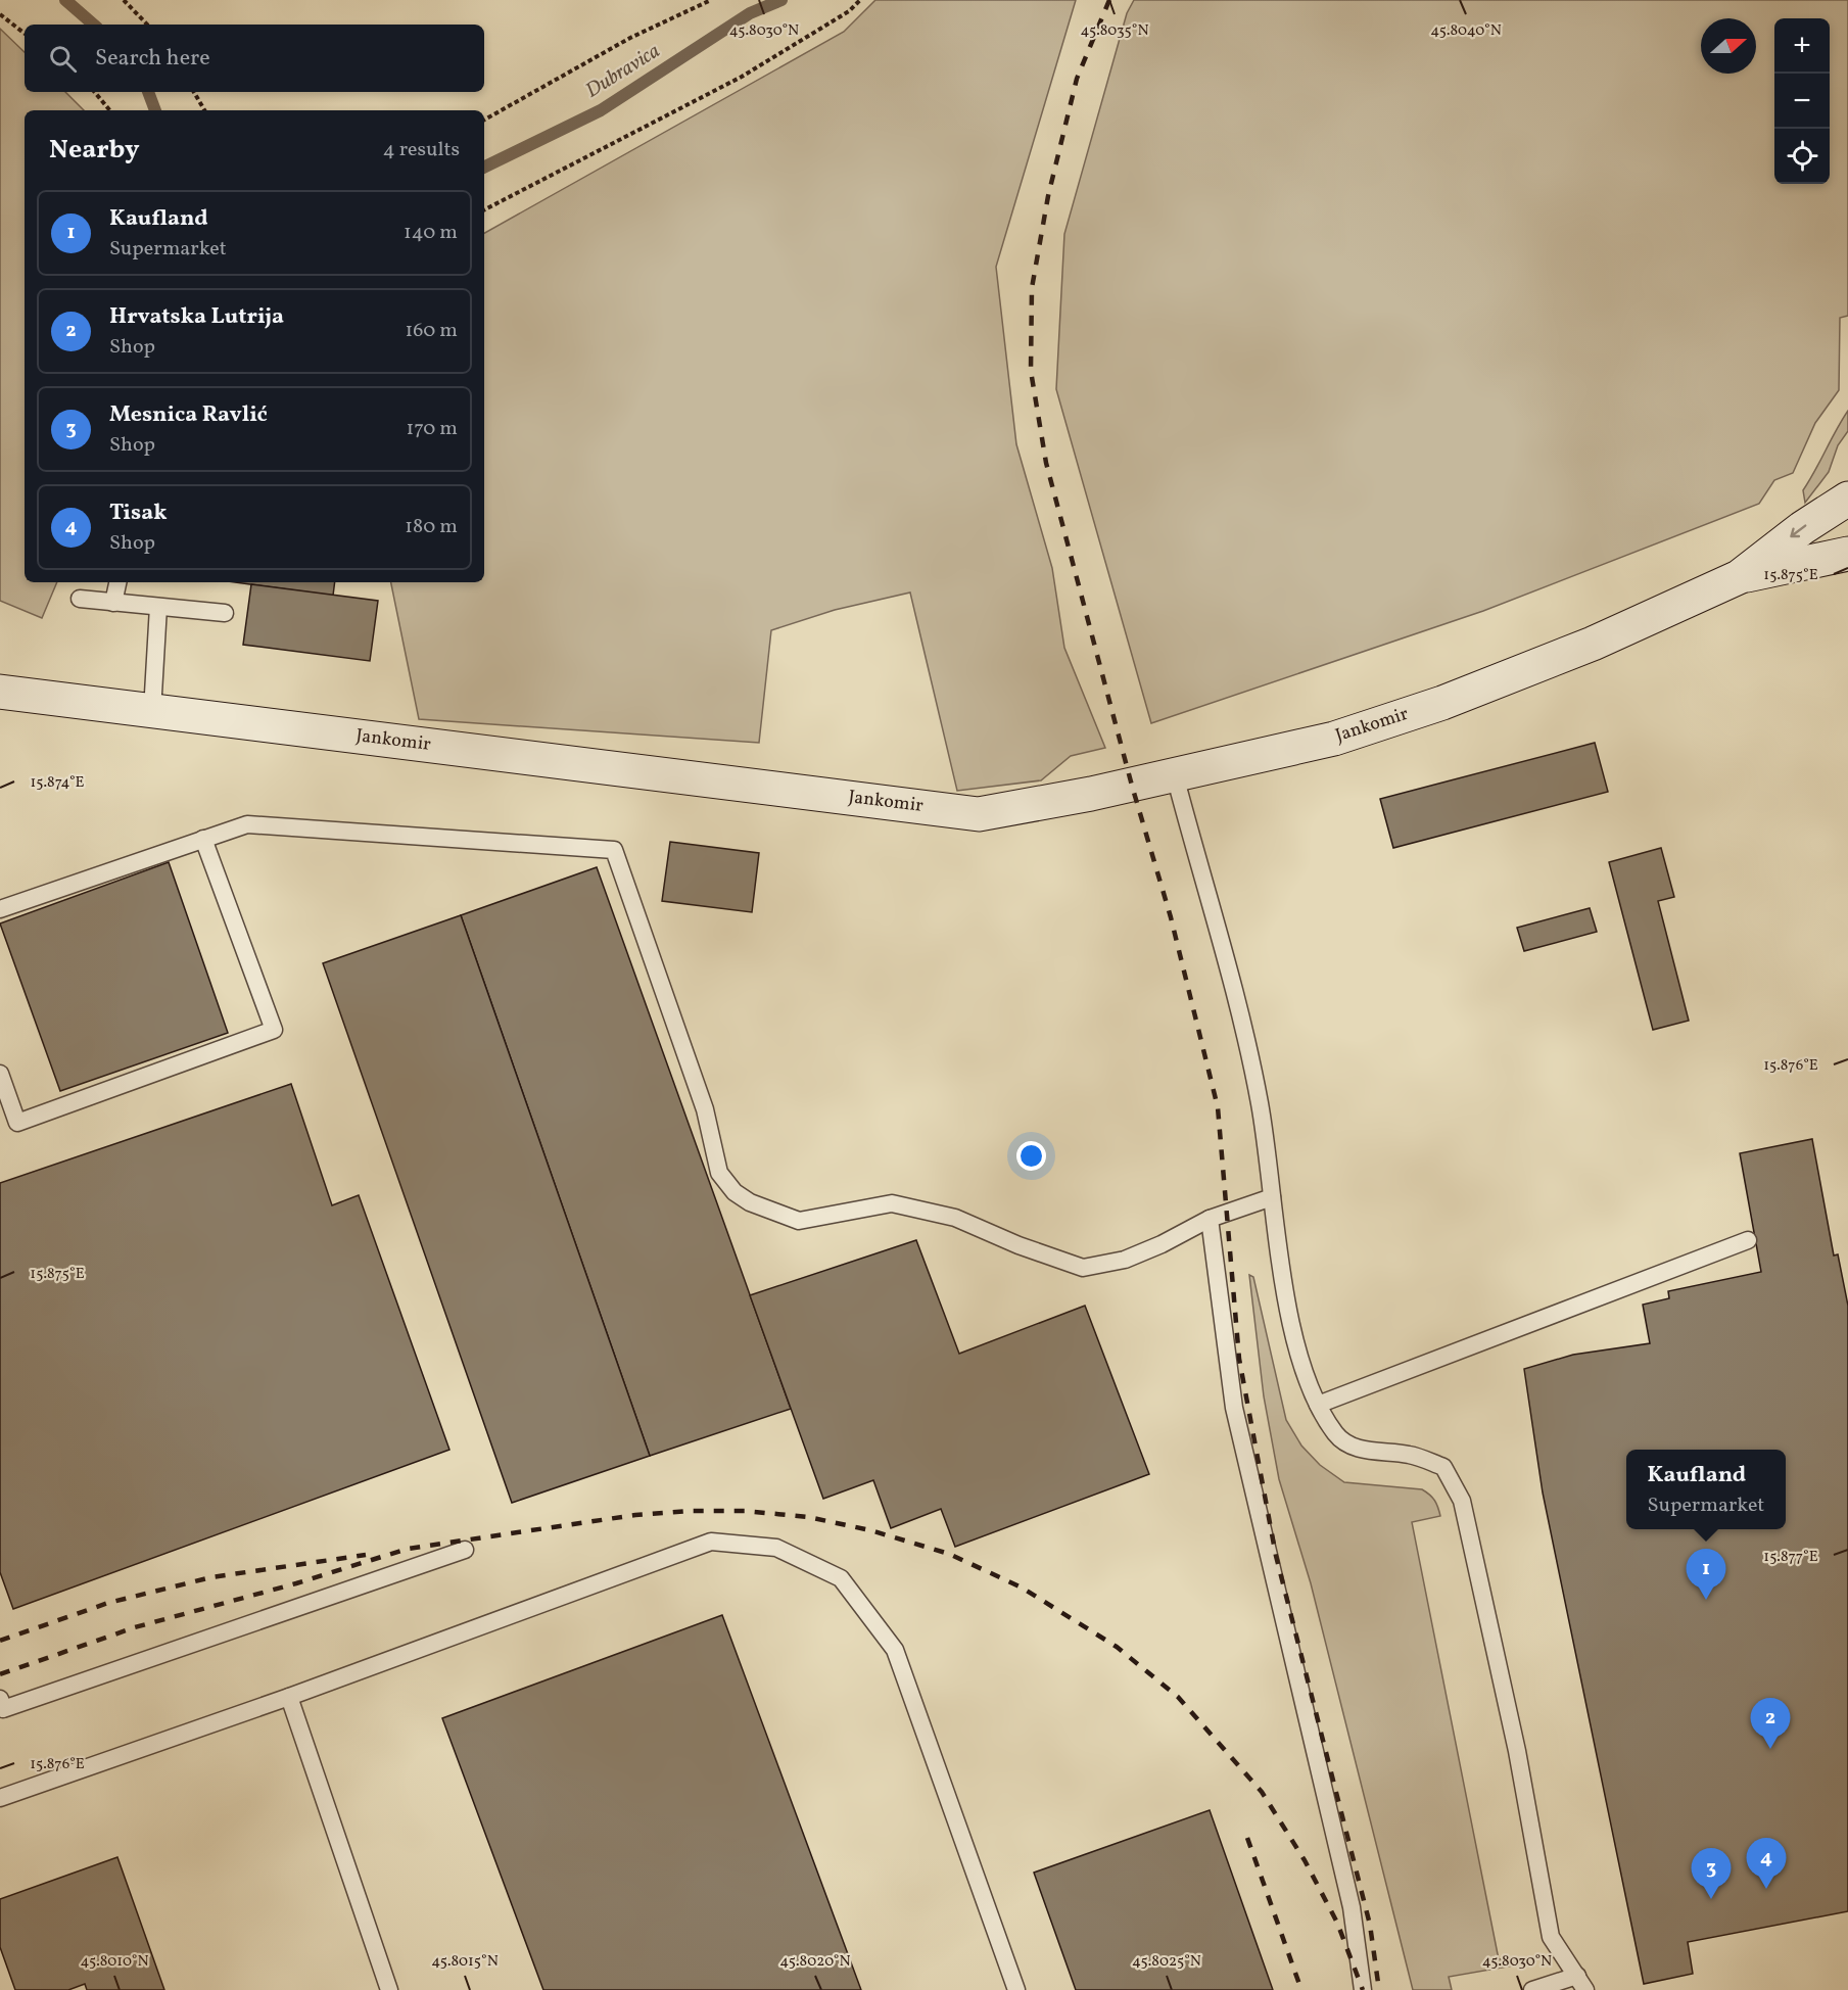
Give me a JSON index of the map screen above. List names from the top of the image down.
{
  "streets": {
    "street": ["Jankomir"]
  },
  "water": ["Dubravica"],
  "north": "right",
  "page": {
    "map_buttons": ["+", "−"],
    "search": "Search here",
    "heading": ["Nearby", "4 results"],
    "list": [
      {
        "mark": "1",
        "name": "Kaufland",
        "note": "Supermarket",
        "value": "140 m"
      },
      {
        "mark": "2",
        "name": "Hrvatska Lutrija",
        "note": "Shop",
        "value": "160 m"
      },
      {
        "mark": "3",
        "name": "Mesnica Ravlić",
        "note": "Shop",
        "value": "170 m"
      },
      {
        "mark": "4",
        "name": "Tisak",
        "note": "Shop",
        "value": "180 m"
      }
    ],
    "popup": ["Kaufland", "Supermarket"],
    "pins": [
      "1",
      "2",
      "4",
      "3"
    ]
  },
  "coordinates": [
    "45.8040°N",
    "45.8030°N",
    "45.8035°N",
    "15.875°E",
    "15.874°E",
    "15.876°E",
    "15.877°E",
    "45.8010°N",
    "45.8015°N",
    "45.8020°N",
    "45.8025°N"
  ]
}
